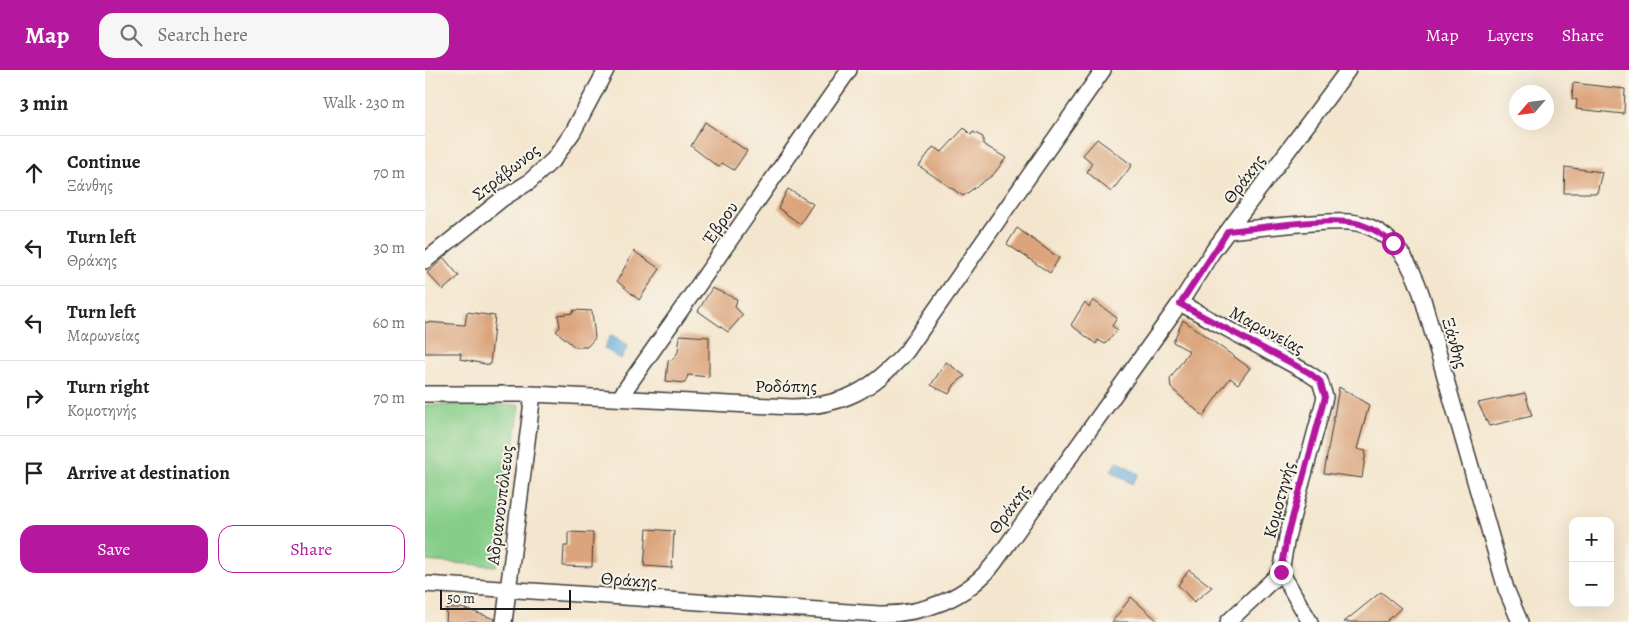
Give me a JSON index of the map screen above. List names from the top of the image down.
{
  "streets": {
    "street": [
      "Στράβωνος",
      "Θράκης",
      "Έβρου",
      "Μαρωνείας",
      "Ξάνθης",
      "Ροδόπης",
      "Κομοτηνής",
      "Αδριανουπόλεως"
    ]
  },
  "crossings": [
    ["Θράκης", "Μαρωνείας"],
    ["Θράκης", "Ξάνθης"],
    ["Θράκης", "Αδριανουπόλεως"],
    ["Έβρου", "Ροδόπης"],
    ["Μαρωνείας", "Κομοτηνής"],
    ["Ροδόπης", "Αδριανουπόλεως"]
  ],
  "scale_bar": "50 m",
  "north": "bottom left",
  "page": {
    "header": "Map",
    "search": "Search here",
    "nav": ["Map", "Layers", "Share"],
    "heading": ["3 min", "Walk · 230 m"],
    "list": [
      ["Continue", "Ξάνθης", "70 m"],
      ["Turn left", "Θράκης", "30 m"],
      ["Turn left", "Μαρωνείας", "60 m"],
      ["Turn right", "Κομοτηνής", "70 m"],
      "Arrive at destination"
    ],
    "buttons": ["Save", "Share"],
    "map_buttons": ["+", "−"],
    "scale": "50 m"
  }
}
